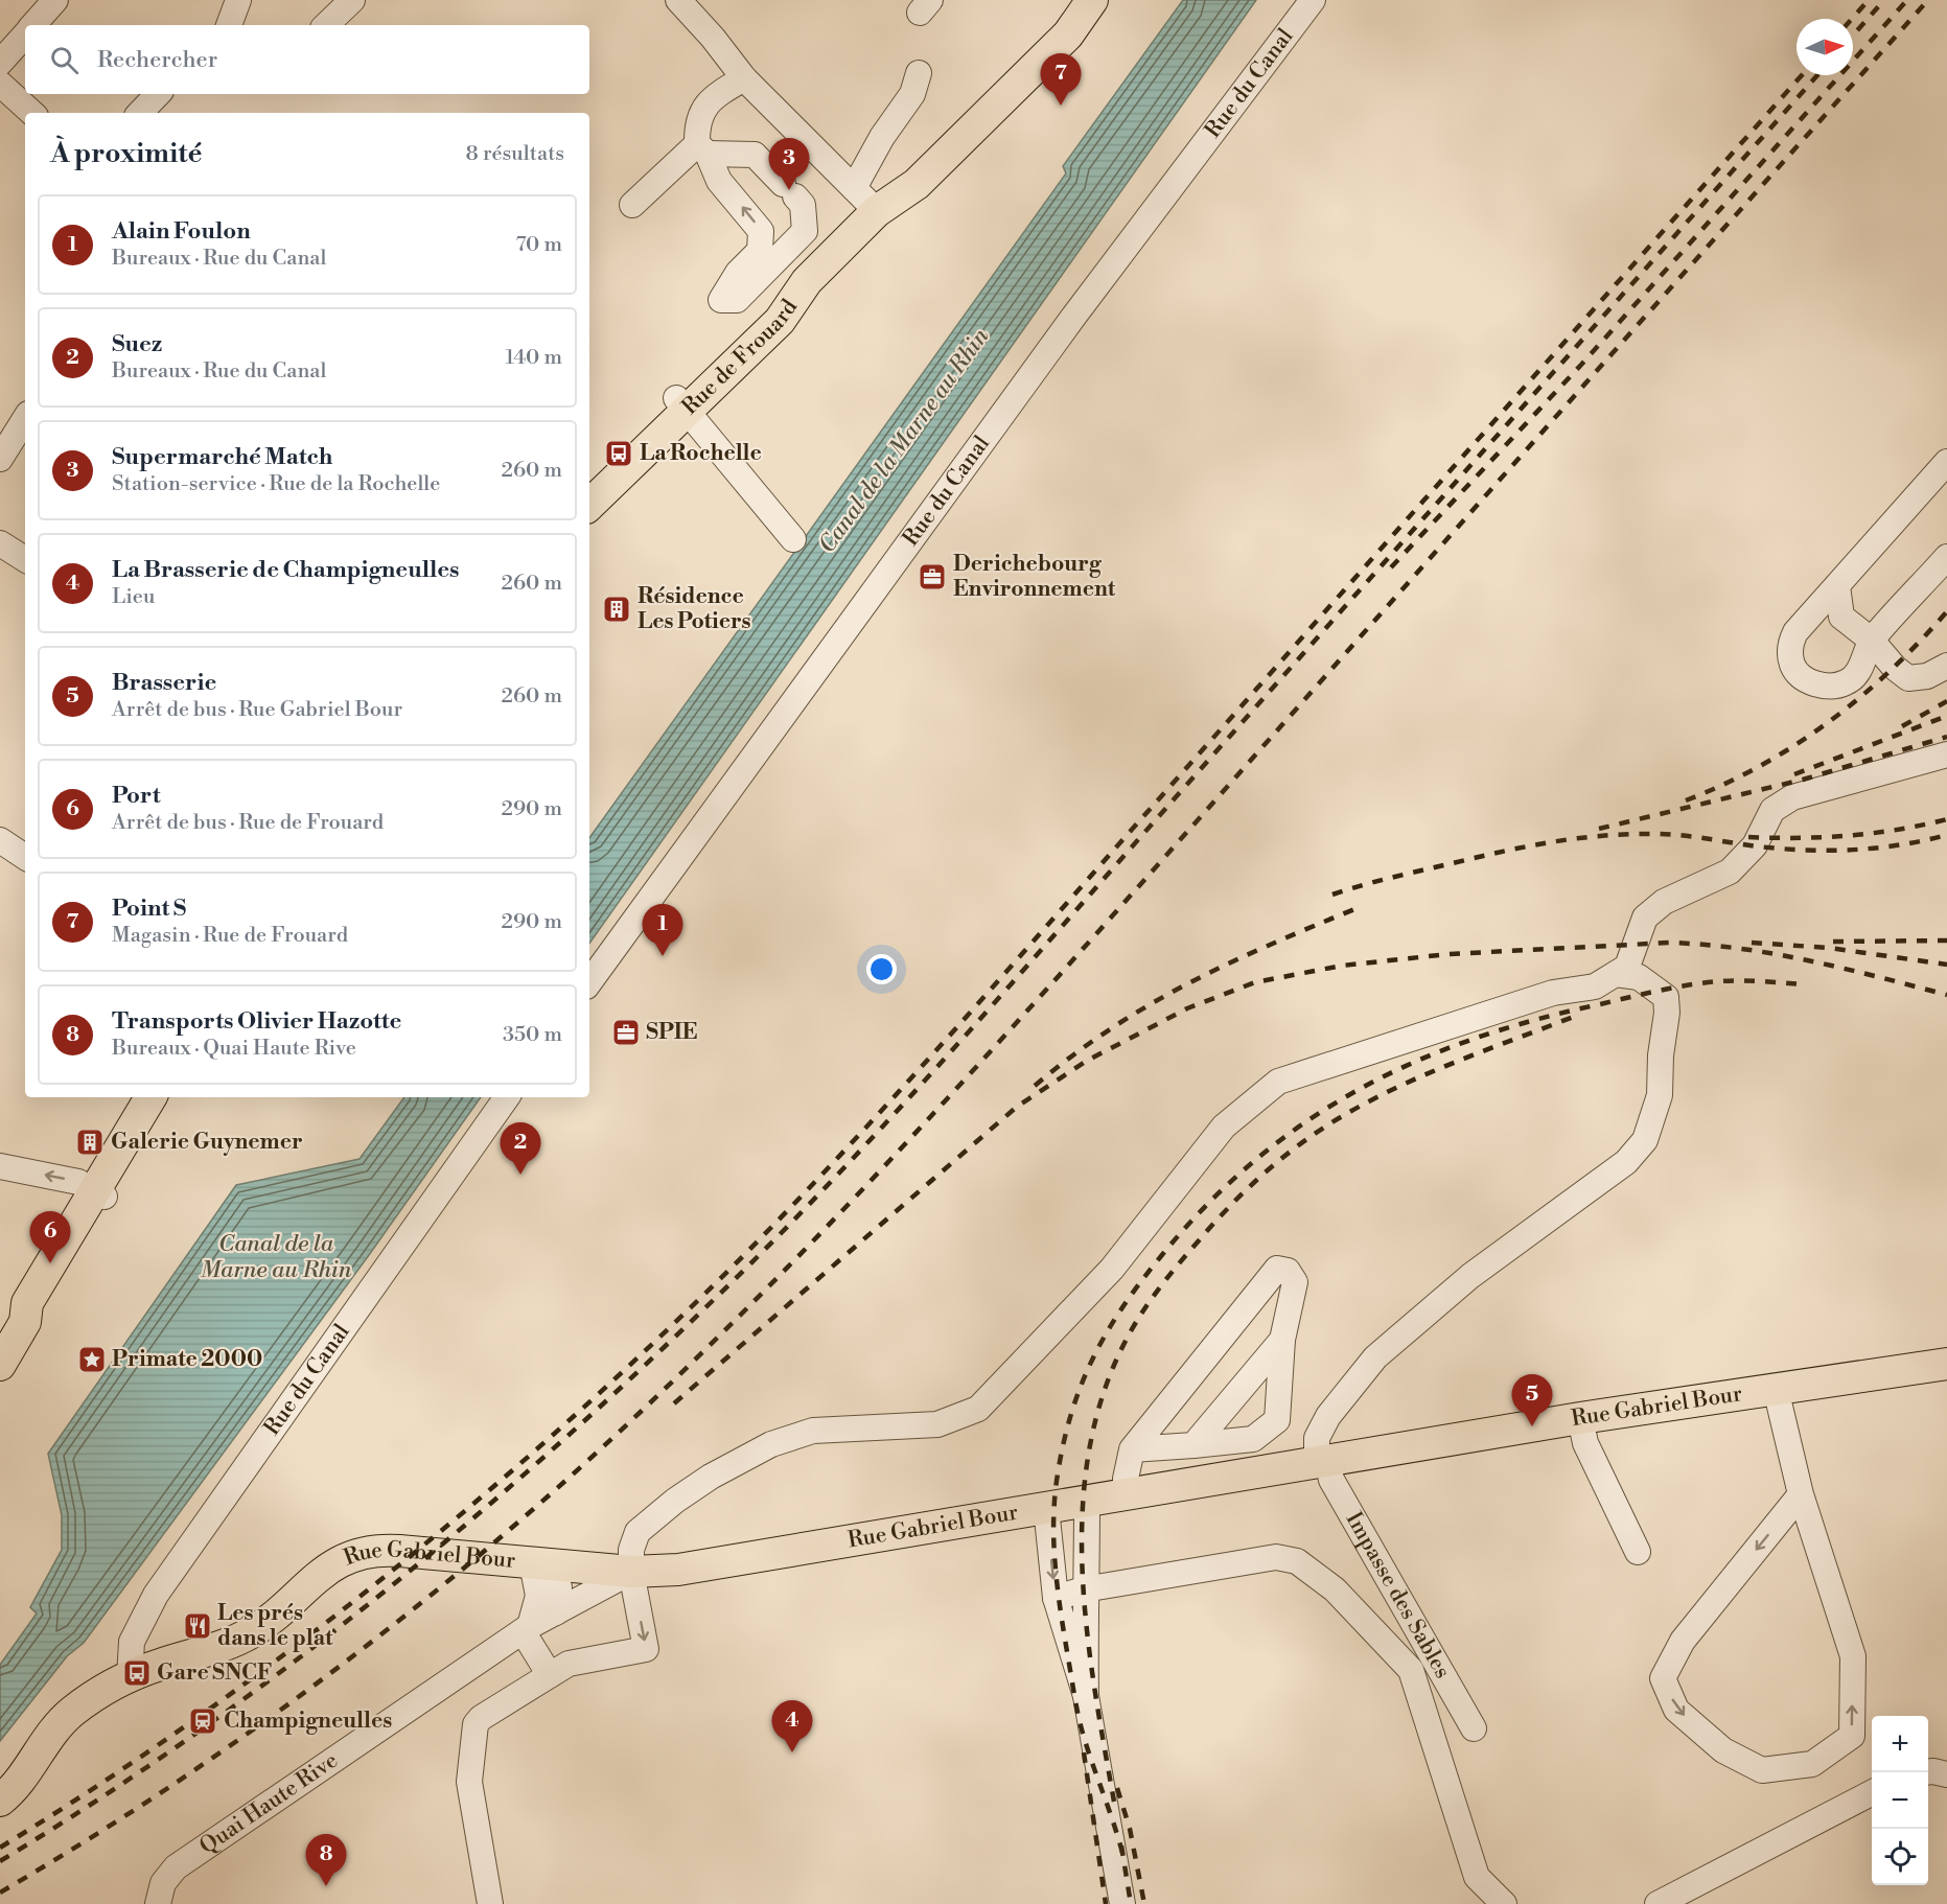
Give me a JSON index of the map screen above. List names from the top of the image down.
{
  "streets": {
    "main road": ["Rue de Frouard", "Rue Gabriel Bour"],
    "street": ["Rue du Canal", "Impasse des Sables", "Quai Haute Rive"]
  },
  "crossings": [
    ["Rue du Canal", "Rue Gabriel Bour"],
    ["Rue Gabriel Bour", "Impasse des Sables"],
    ["Rue Gabriel Bour", "Quai Haute Rive"]
  ],
  "water": ["Canal de la Marne au Rhin"],
  "places": {
    "bus stop": ["La Rochelle", "Gare SNCF"],
    "office": ["Derichebourg Environnement", "SPIE"],
    "building": ["Résidence Les Potiers", "Galerie Guynemer"],
    "place": ["Primate 2000"],
    "restaurant": ["Les prés dans le plat"],
    "station": ["Champigneulles"]
  },
  "north": "right",
  "page": {
    "search": "Rechercher",
    "pins": [
      "7",
      "3",
      "1",
      "2",
      "6",
      "5",
      "4",
      "8"
    ],
    "heading": ["À proximité", "8 résultats"],
    "list": [
      {
        "mark": "1",
        "name": "Alain Foulon",
        "note": "Bureaux · Rue du Canal",
        "value": "70 m"
      },
      {
        "mark": "2",
        "name": "Suez",
        "note": "Bureaux · Rue du Canal",
        "value": "140 m"
      },
      {
        "mark": "3",
        "name": "Supermarché Match",
        "note": "Station-service · Rue de la Rochelle",
        "value": "260 m"
      },
      {
        "mark": "4",
        "name": "La Brasserie de Champigneulles",
        "note": "Lieu",
        "value": "260 m"
      },
      {
        "mark": "5",
        "name": "Brasserie",
        "note": "Arrêt de bus · Rue Gabriel Bour",
        "value": "260 m"
      },
      {
        "mark": "6",
        "name": "Port",
        "note": "Arrêt de bus · Rue de Frouard",
        "value": "290 m"
      },
      {
        "mark": "7",
        "name": "Point S",
        "note": "Magasin · Rue de Frouard",
        "value": "290 m"
      },
      {
        "mark": "8",
        "name": "Transports Olivier Hazotte",
        "note": "Bureaux · Quai Haute Rive",
        "value": "350 m"
      }
    ],
    "map_buttons": ["+", "−"]
  }
}
